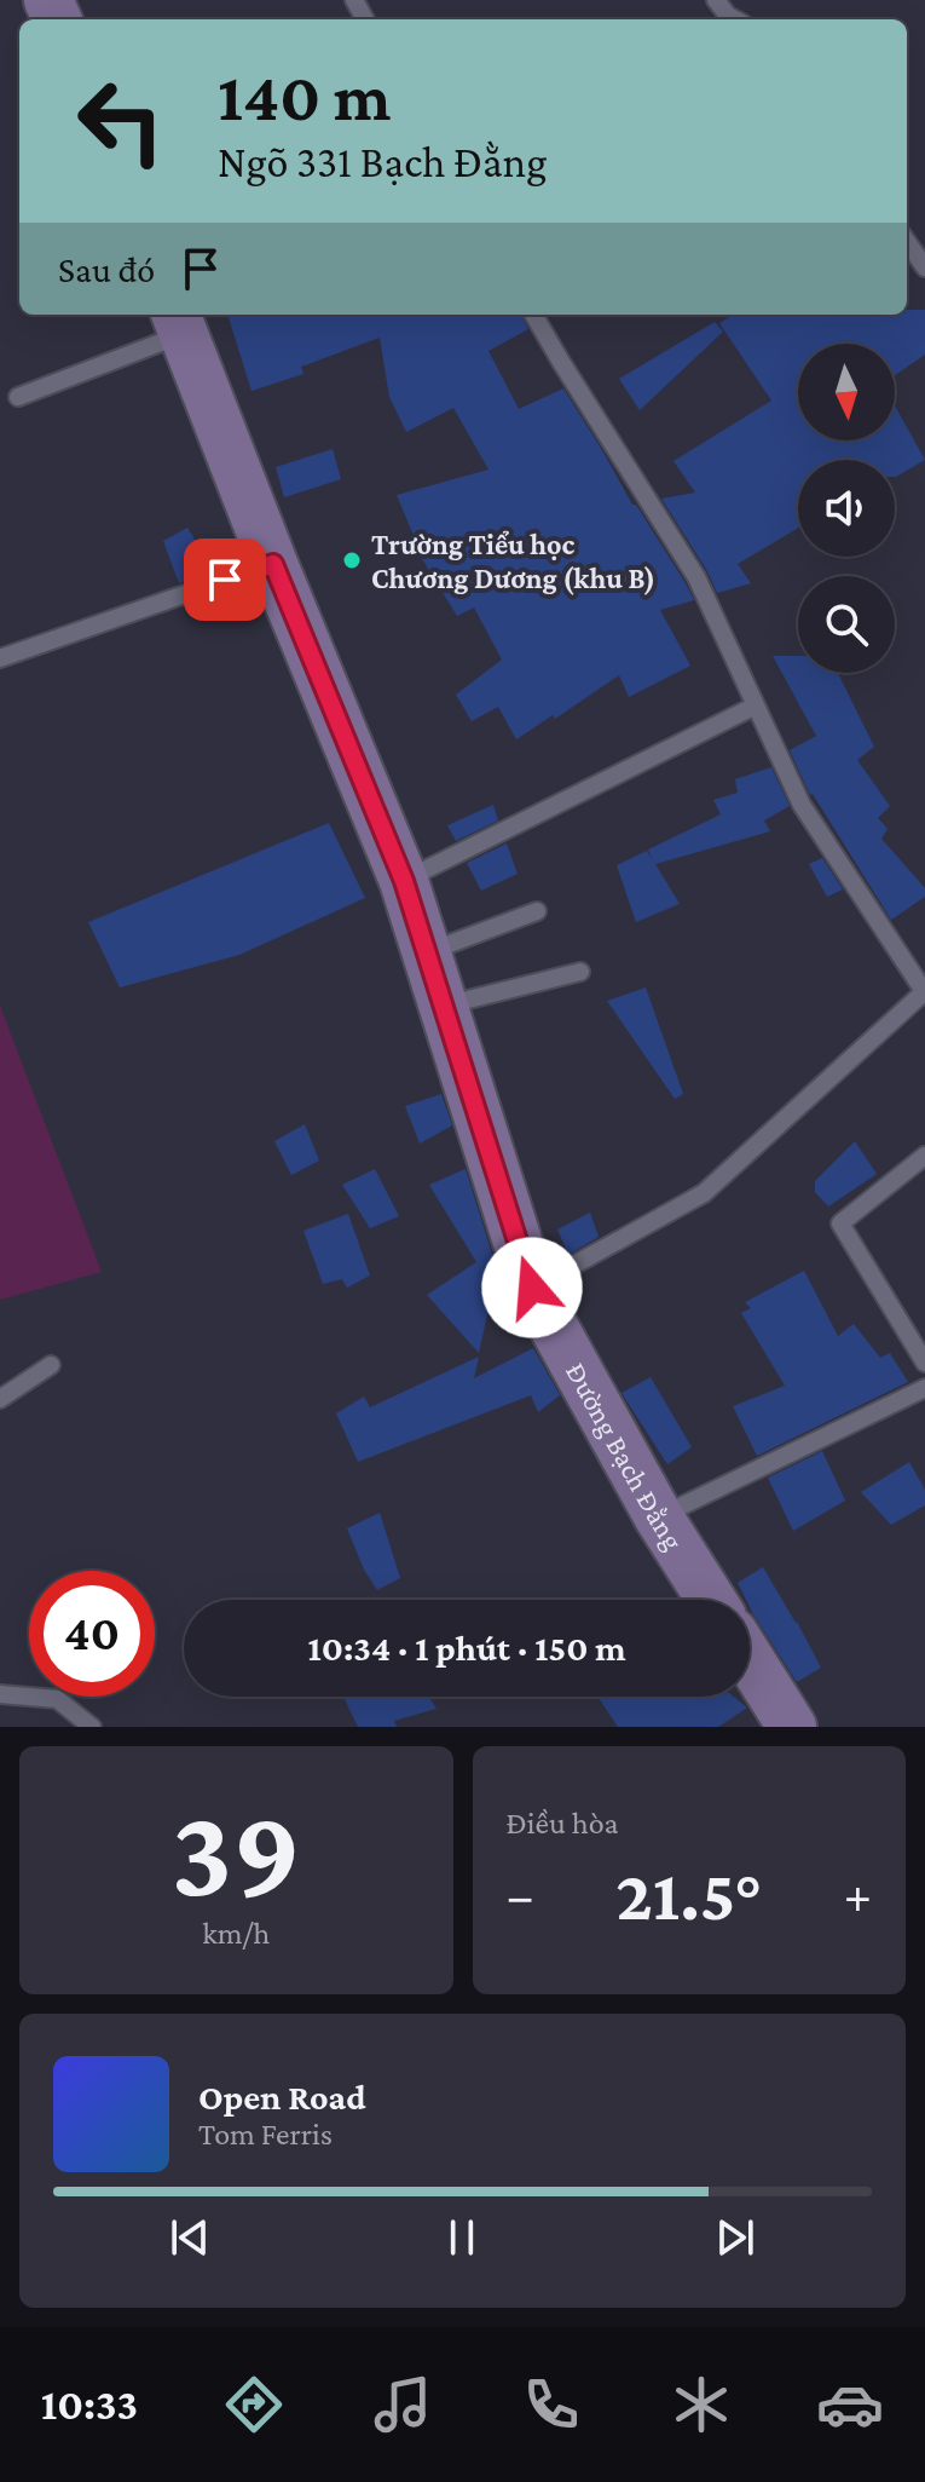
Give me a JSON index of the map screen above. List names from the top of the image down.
{
  "streets": {
    "street": ["Đường Bạch Đằng"]
  },
  "places": ["Trường Tiểu học Chương Dương (khu B)"],
  "north": "bottom",
  "page": {
    "turn": ["140 m", "Ngõ 331 Bạch Đằng"],
    "then": "Sau đó",
    "limit": "40",
    "trip": "10:34 · 1 phút · 150 m",
    "tile": [
      ["39", "km/h"],
      "Điều hòa"
    ],
    "heat": ["−", "21.5°", "+"],
    "song": ["Open Road", "Tom Ferris"],
    "tabs": "10:33"
  }
}
